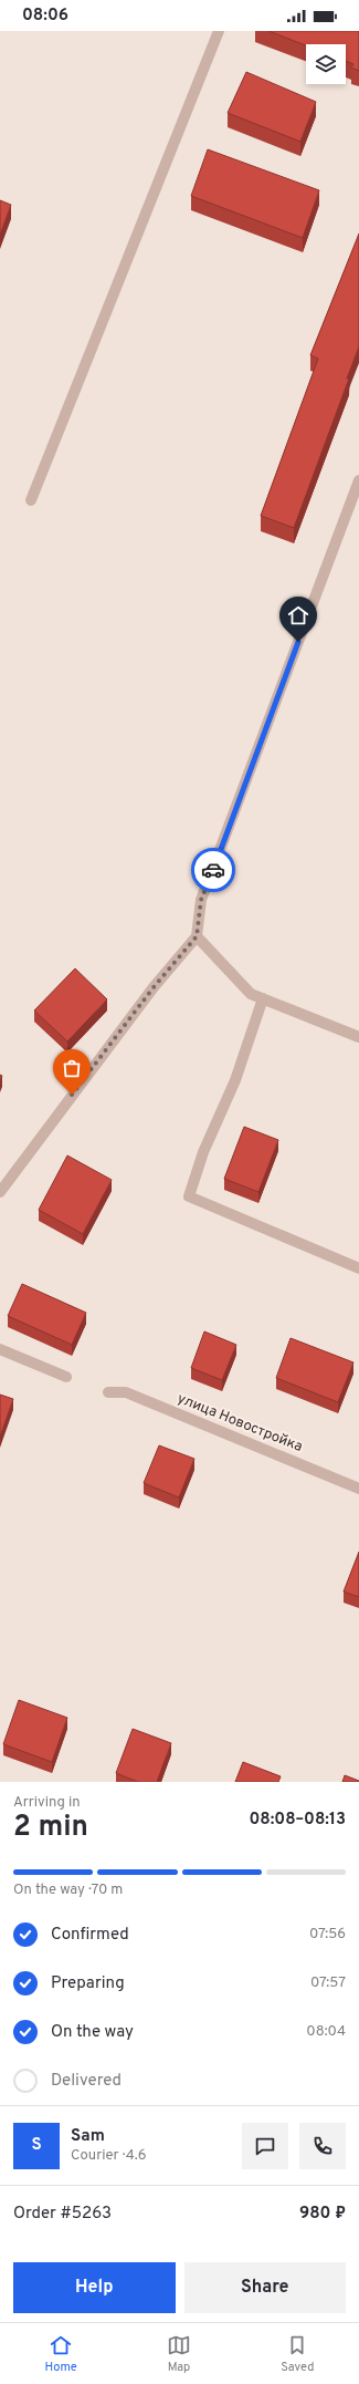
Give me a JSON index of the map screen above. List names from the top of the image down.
{
  "streets": {
    "street": ["улица Новостройка"]
  },
  "page": {
    "status": "08:06",
    "heading": ["2 min", "Arriving in", "08:08–08:13"],
    "panel": [
      "Sam",
      "Courier · 4.6",
      "Order #5263",
      "980 ₽"
    ],
    "bar": "On the way · 70 m",
    "list": [
      ["Confirmed", "07:56"],
      ["Preparing", "07:57"],
      ["On the way", "08:04"],
      "Delivered"
    ],
    "round": "S",
    "buttons": ["Help", "Share"],
    "tabs": ["Home", "Map", "Saved"]
  }
}
